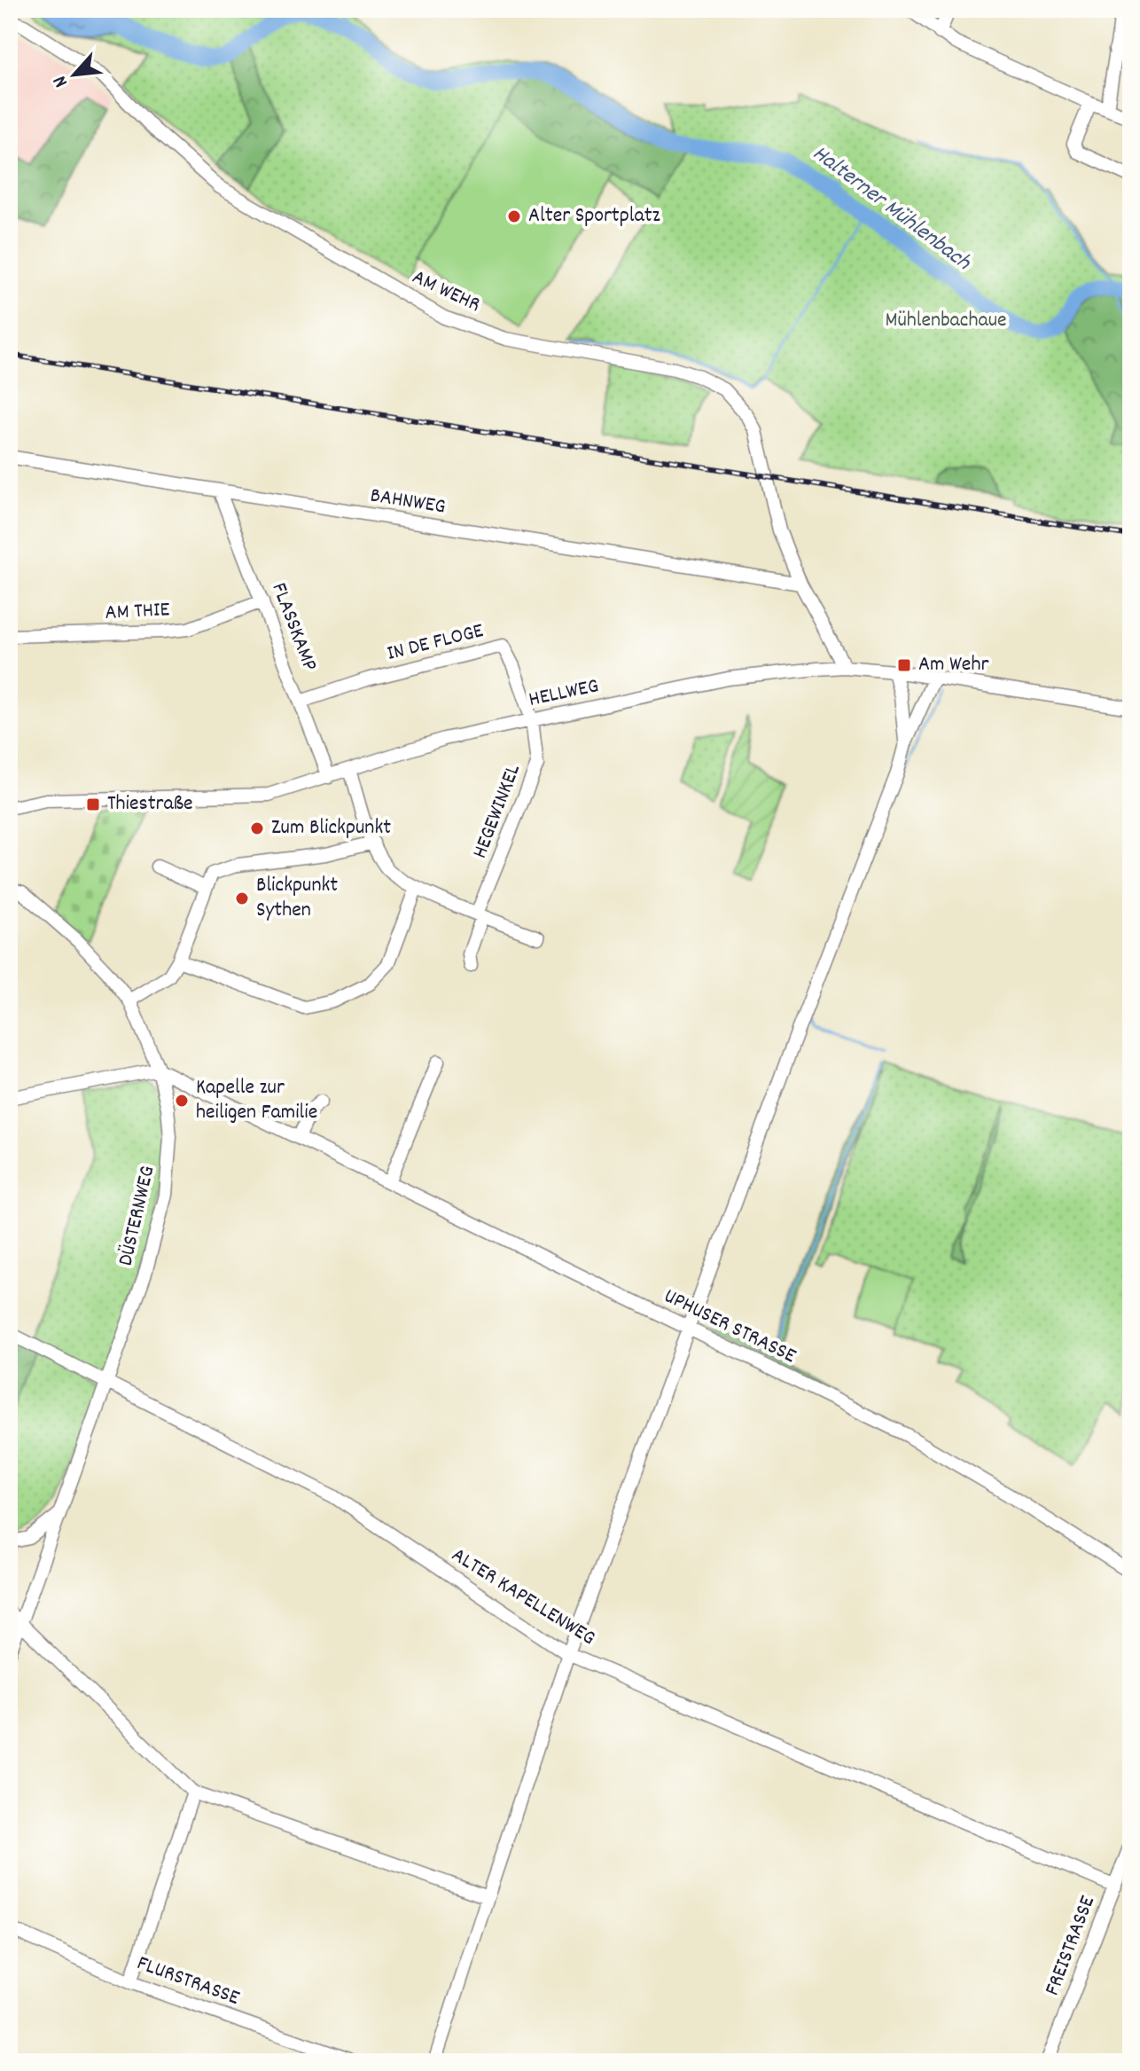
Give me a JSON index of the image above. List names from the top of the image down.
{
  "streets": {
    "street": [
      "AM WEHR",
      "BAHNWEG",
      "AM THIE",
      "FLASSKAMP",
      "IN DE FLOGE",
      "HELLWEG",
      "HEGEWINKEL",
      "DÜSTERNWEG",
      "UPHUSER STRASSE",
      "ALTER KAPELLENWEG",
      "FREISTRASSE",
      "FLURSTRASSE"
    ]
  },
  "crossings": [
    ["AM WEHR", "BAHNWEG"],
    ["AM WEHR", "HELLWEG"],
    ["BAHNWEG", "FLASSKAMP"],
    ["AM THIE", "FLASSKAMP"],
    ["FLASSKAMP", "IN DE FLOGE"],
    ["FLASSKAMP", "HELLWEG"],
    ["IN DE FLOGE", "HELLWEG"],
    ["IN DE FLOGE", "HEGEWINKEL"],
    ["HELLWEG", "HEGEWINKEL"],
    ["DÜSTERNWEG", "UPHUSER STRASSE"],
    ["DÜSTERNWEG", "ALTER KAPELLENWEG"],
    ["ALTER KAPELLENWEG", "FREISTRASSE"]
  ],
  "water": ["Halterner Mühlenbach"],
  "parks": ["Mühlenbachaue"],
  "places": {
    "other": [
      "Alter Sportplatz",
      "Zum Blickpunkt",
      "Blickpunkt Sythen",
      "Kapelle zur heiligen Familie"
    ],
    "transit": ["Am Wehr", "Thiestraße"]
  },
  "north": "bottom left"
}
